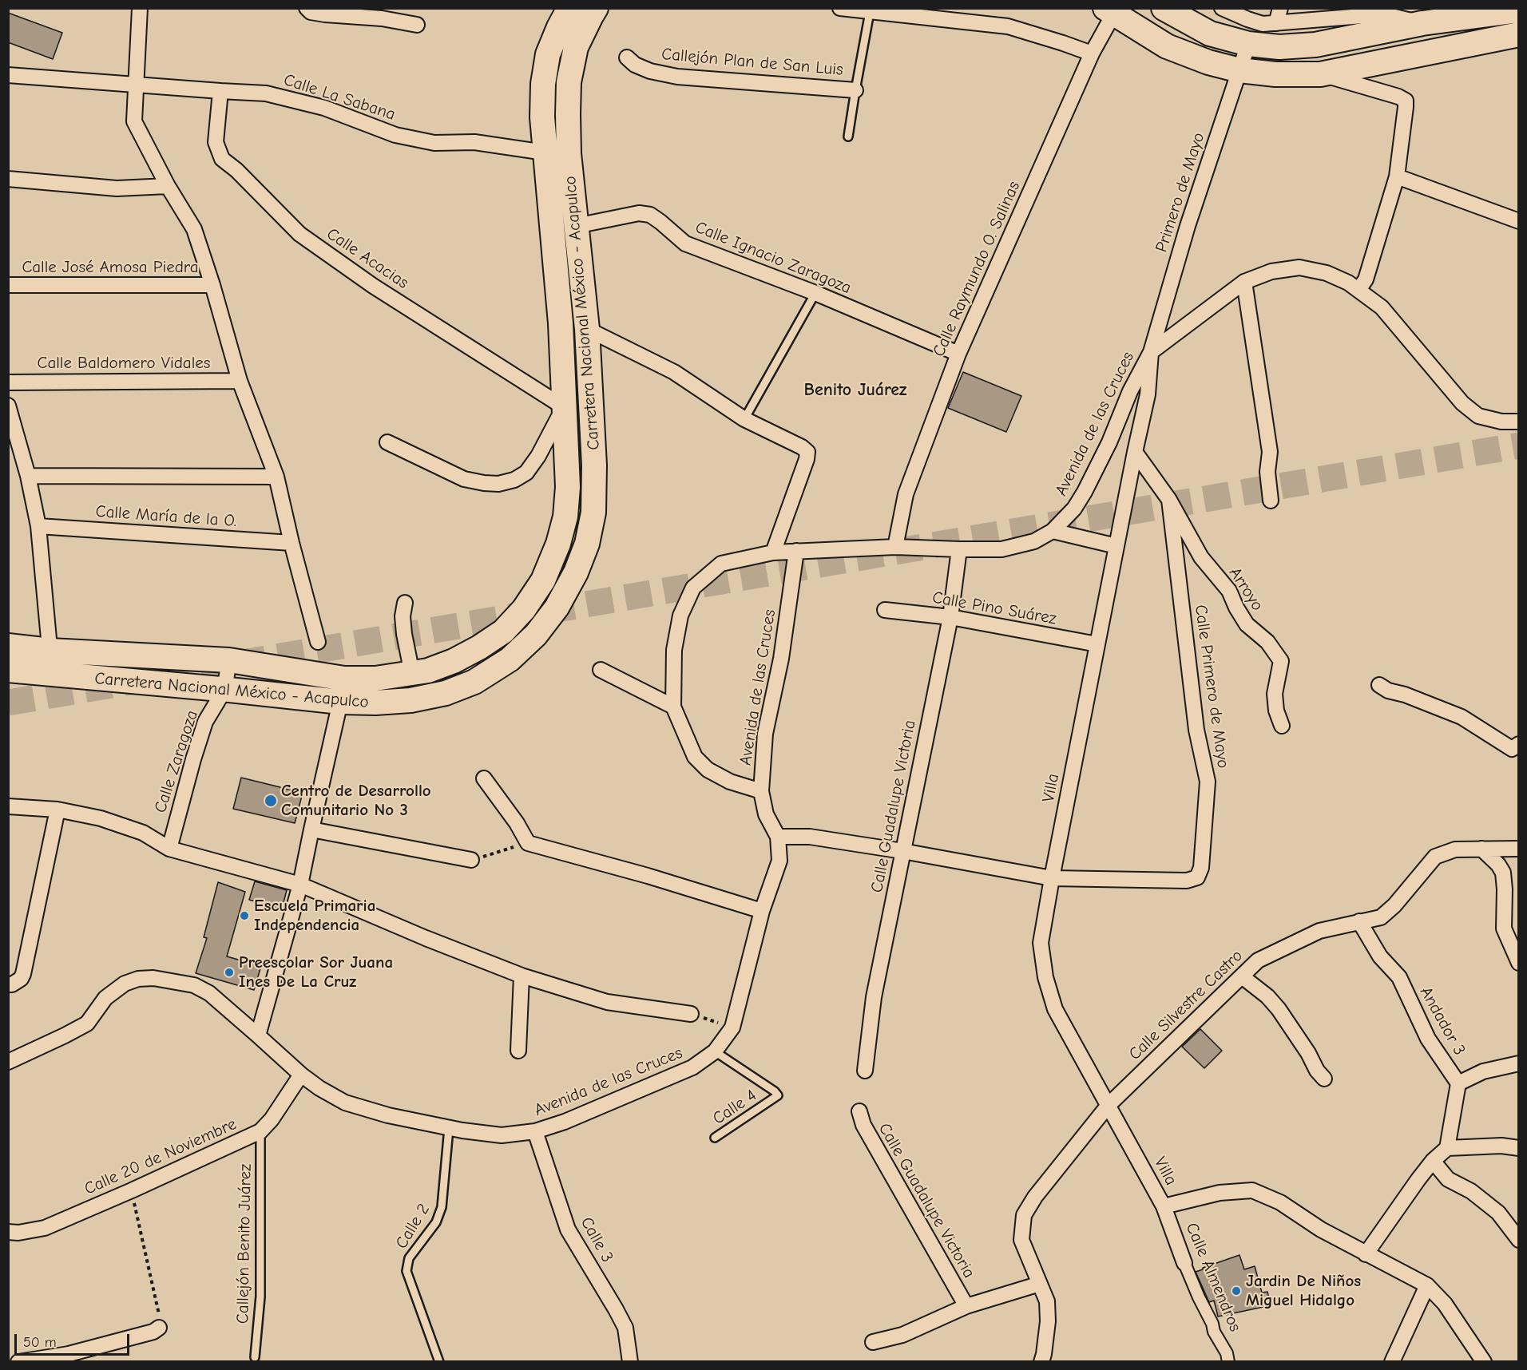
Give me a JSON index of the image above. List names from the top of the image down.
{
  "streets": {
    "main road": ["Carretera Nacional México - Acapulco"],
    "street": [
      "Callejón Plan de San Luis",
      "Calle La Sabana",
      "Primero de Mayo",
      "Calle Ignacio Zaragoza",
      "Calle Acacias",
      "Calle José Amosa Piedra",
      "Calle Raymundo O. Salinas",
      "Calle Baldomero Vidales",
      "Avenida de las Cruces",
      "Calle María de la O.",
      "Arroyo",
      "Calle Pino Suárez",
      "Calle Primero de Mayo",
      "Calle Zaragoza",
      "Villa",
      "Calle Guadalupe Victoria",
      "Calle Silvestre Castro",
      "Andador 3",
      "Calle 20 de Noviembre",
      "Calle 3",
      "Calle Almendros"
    ],
    "lane": ["Calle 4", "Calle 2", "Callejón Benito Juárez"]
  },
  "crossings": [
    ["Calle La Sabana", "Calle Acacias"],
    ["Calle La Sabana", "Carretera Nacional México - Acapulco"],
    ["Primero de Mayo", "Avenida de las Cruces"],
    ["Primero de Mayo", "Villa"],
    ["Calle Ignacio Zaragoza", "Calle Raymundo O. Salinas"],
    ["Calle Ignacio Zaragoza", "Carretera Nacional México - Acapulco"],
    ["Calle Acacias", "Carretera Nacional México - Acapulco"],
    ["Calle Raymundo O. Salinas", "Avenida de las Cruces"],
    ["Carretera Nacional México - Acapulco", "Calle Zaragoza"],
    ["Avenida de las Cruces", "Villa"],
    ["Avenida de las Cruces", "Calle Guadalupe Victoria"],
    ["Avenida de las Cruces", "Calle 4"],
    ["Avenida de las Cruces", "Calle 20 de Noviembre"],
    ["Avenida de las Cruces", "Calle 2"],
    ["Avenida de las Cruces", "Calle 3"],
    ["Arroyo", "Calle Primero de Mayo"],
    ["Arroyo", "Villa"],
    ["Calle Pino Suárez", "Villa"],
    ["Calle Pino Suárez", "Calle Guadalupe Victoria"],
    ["Calle Primero de Mayo", "Villa"],
    ["Villa", "Calle Silvestre Castro"],
    ["Villa", "Calle Almendros"],
    ["Calle Silvestre Castro", "Andador 3"],
    ["Calle 20 de Noviembre", "Callejón Benito Juárez"]
  ],
  "districts": ["Benito Juárez"],
  "places": [
    "Centro de Desarrollo Comunitario No 3",
    "Escuela Primaria Independencia",
    "Preescolar Sor Juana Ines De La Cruz",
    "Jardin De Niños Miguel Hidalgo"
  ],
  "scale_bar": "50 m"
}
